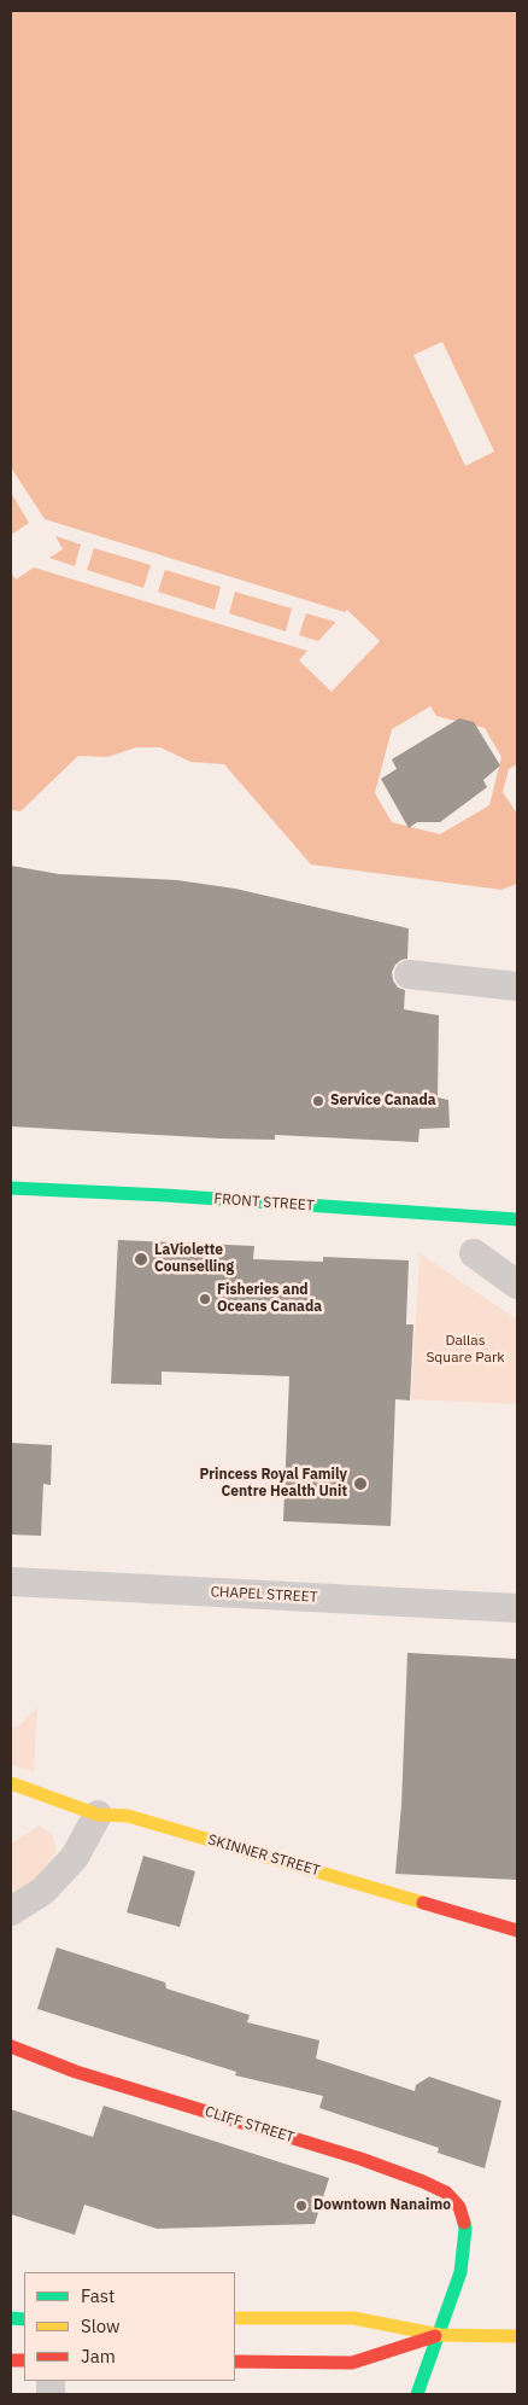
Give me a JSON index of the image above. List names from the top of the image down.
{
  "streets": {
    "main road": ["FRONT STREET", "SKINNER STREET", "CLIFF STREET"],
    "street": ["CHAPEL STREET"]
  },
  "parks": ["Dallas Square Park"],
  "places": [
    "Service Canada",
    "LaViolette Counselling",
    "Fisheries and Oceans Canada",
    "Princess Royal Family Centre Health Unit",
    "Downtown Nanaimo"
  ],
  "legend": ["Fast", "Slow", "Jam"]
}
